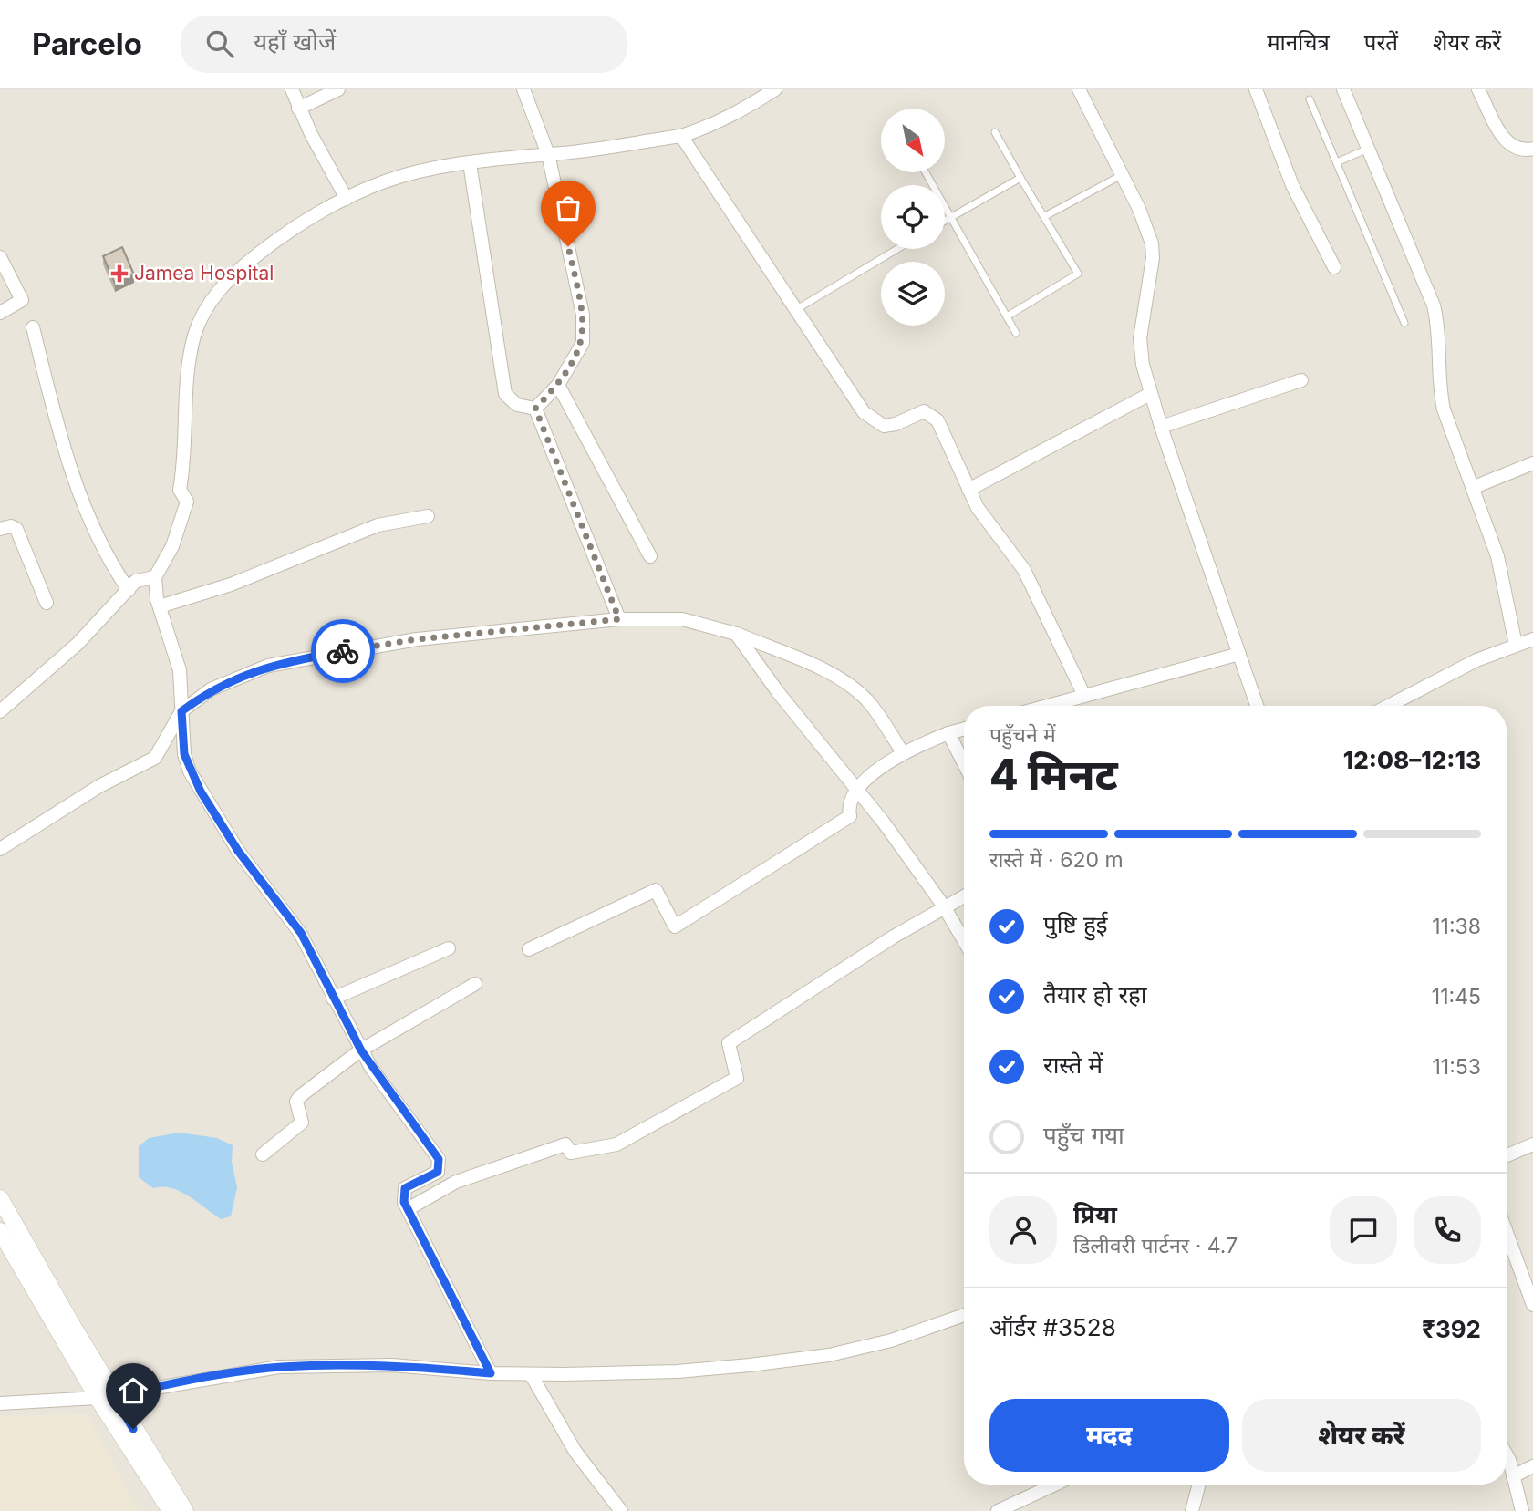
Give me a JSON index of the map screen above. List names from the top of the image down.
{
  "places": {
    "health": ["Jamea Hospital"]
  },
  "north": "bottom right",
  "page": {
    "header": "Parcelo",
    "search": "यहाँ खोजें",
    "nav": ["मानचित्र", "परतें", "शेयर करें"],
    "heading": ["4 मिनट", "पहुँचने में", "12:08–12:13"],
    "panel": [
      "प्रिया",
      "डिलीवरी पार्टनर · 4.7",
      "ऑर्डर #3528",
      "₹392"
    ],
    "bar": "रास्ते में · 620 m",
    "list": [
      ["पुष्टि हुई", "11:38"],
      ["तैयार हो रहा", "11:45"],
      ["रास्ते में", "11:53"],
      "पहुँच गया"
    ],
    "buttons": ["मदद", "शेयर करें"]
  }
}
